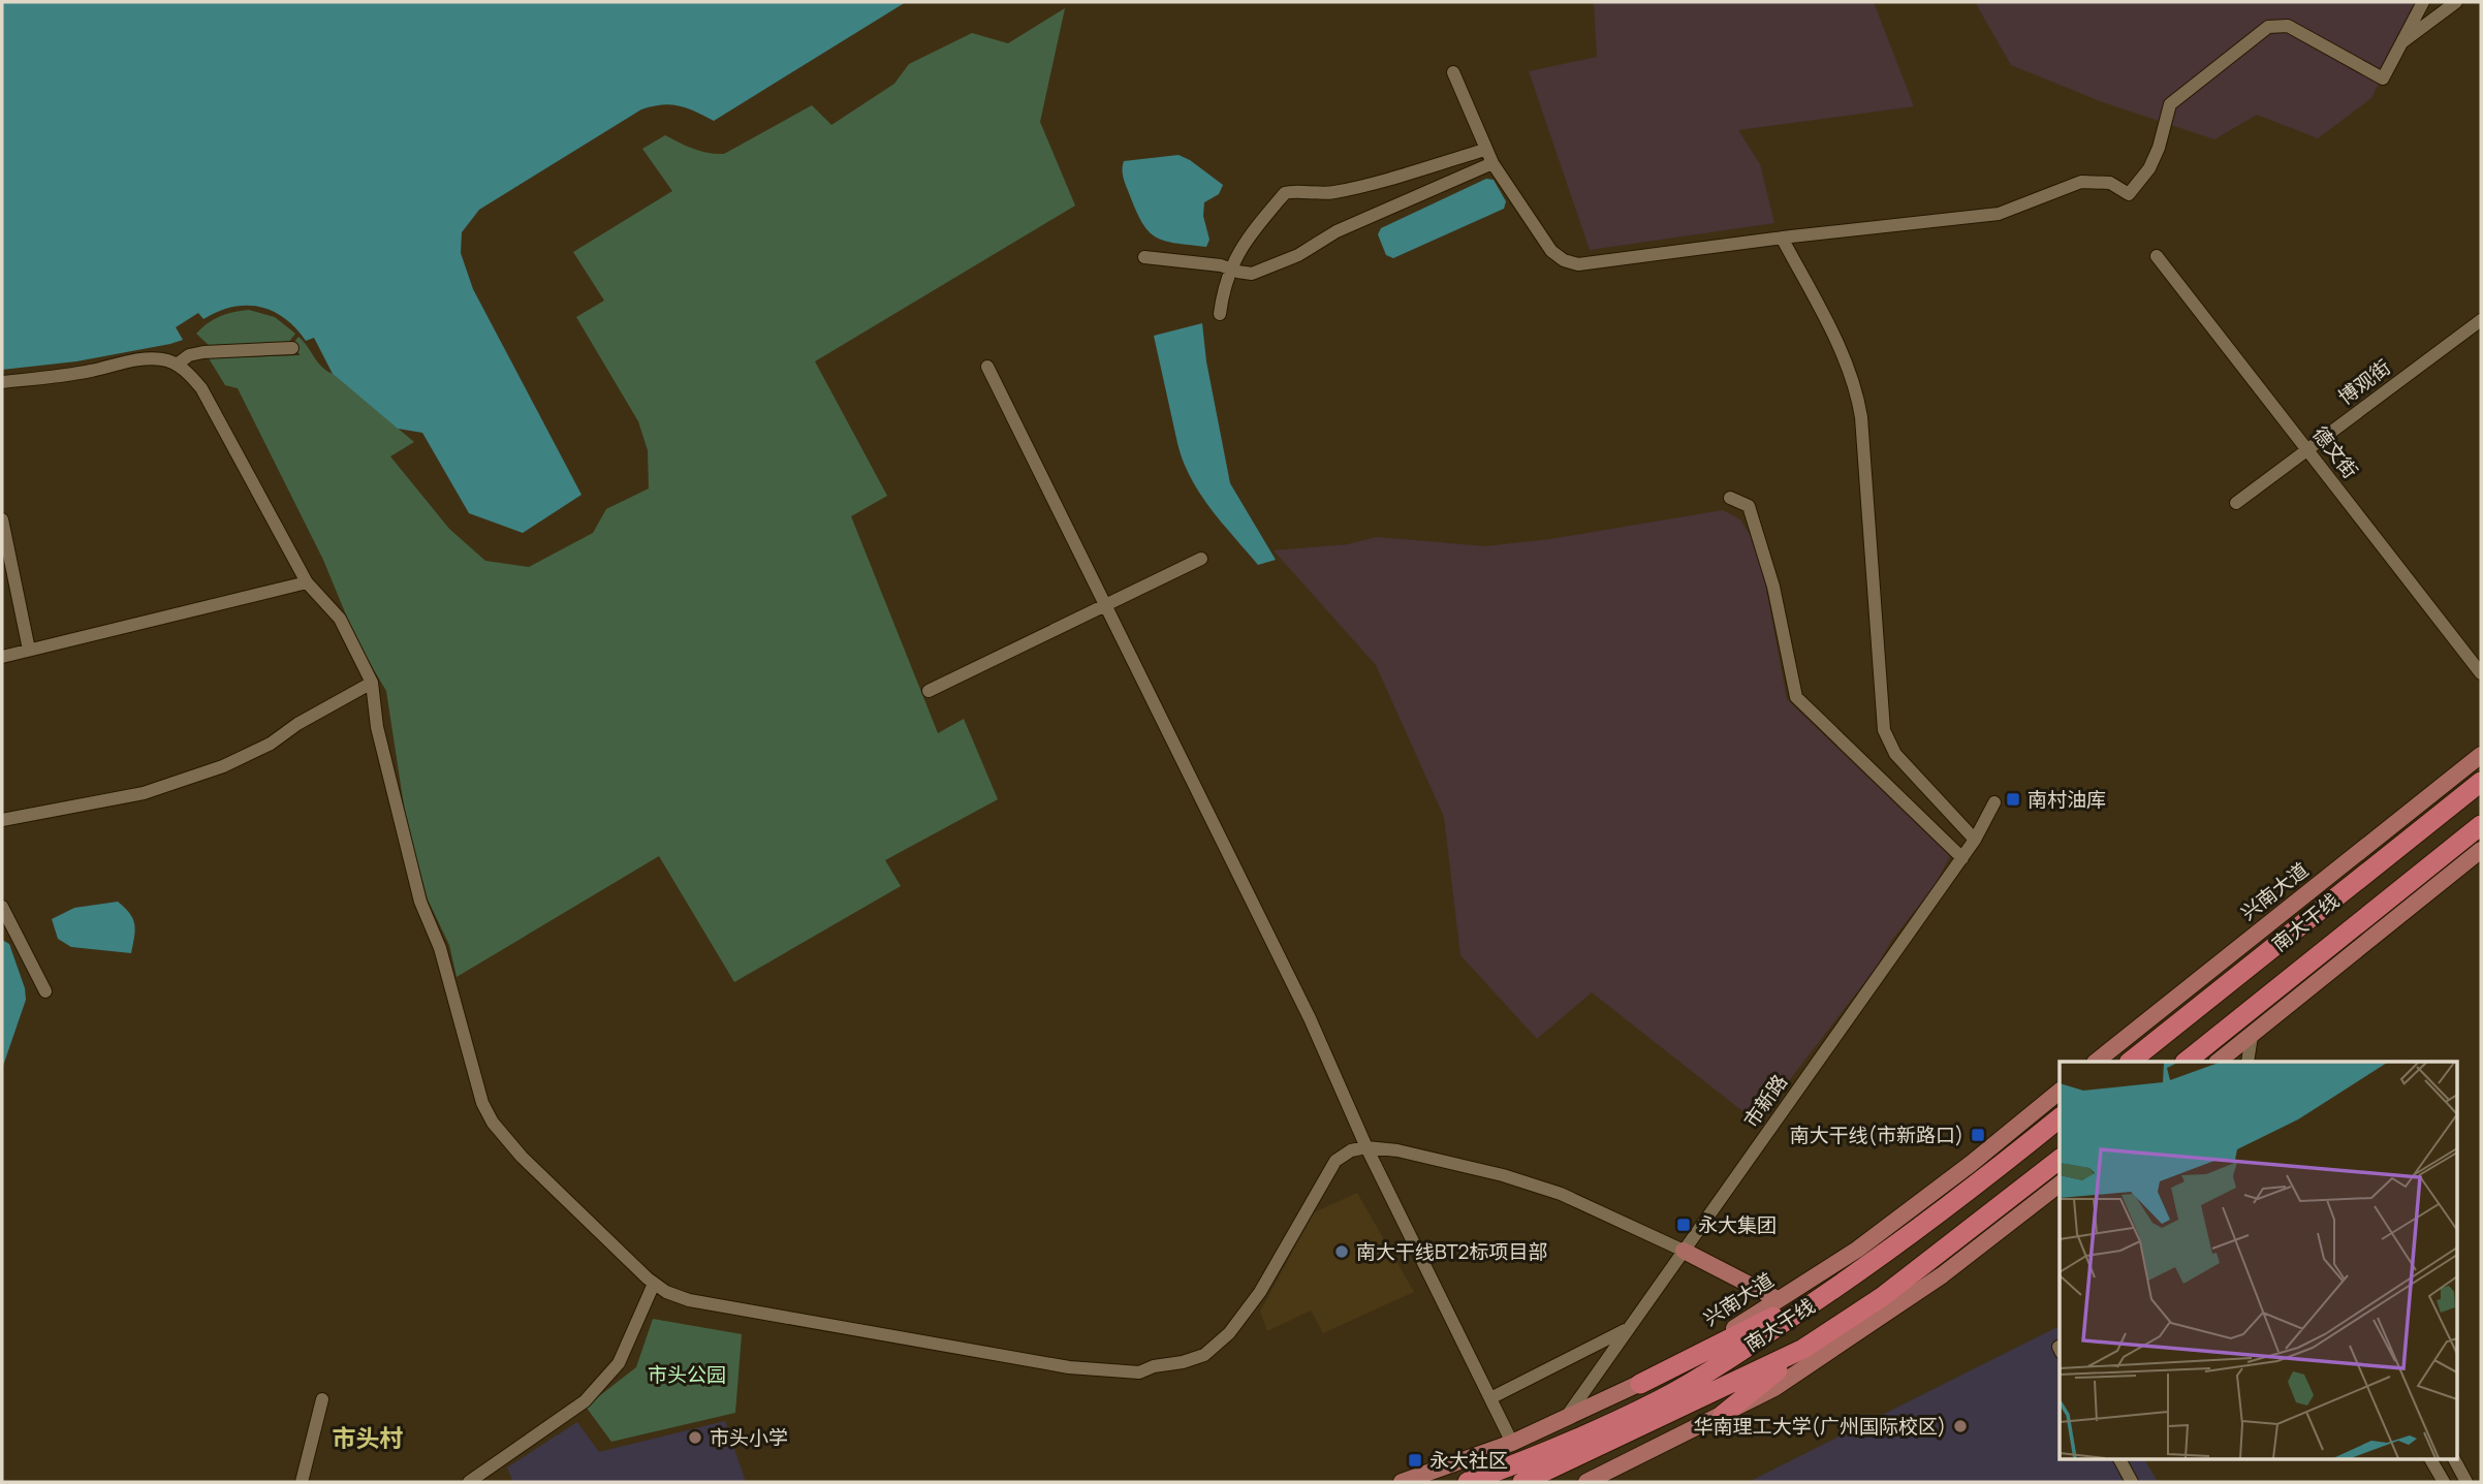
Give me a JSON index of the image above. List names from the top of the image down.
{
  "streets": {
    "highway": ["南大干线"],
    "main road": ["兴南大道"],
    "street": ["博观街", "德文街", "市新路"]
  },
  "crossings": [
    ["博观街", "德文街"],
    ["兴南大道", "市新路"]
  ],
  "districts": ["市头村"],
  "parks": ["市头公园"],
  "places": {
    "transit": [
      "南村油库",
      "南大干线(市新路口)",
      "永大集团",
      "永大社区"
    ],
    "other": ["南大干线BT2标项目部", "华南理工大学(广州国际校区)", "市头小学"]
  }
}
